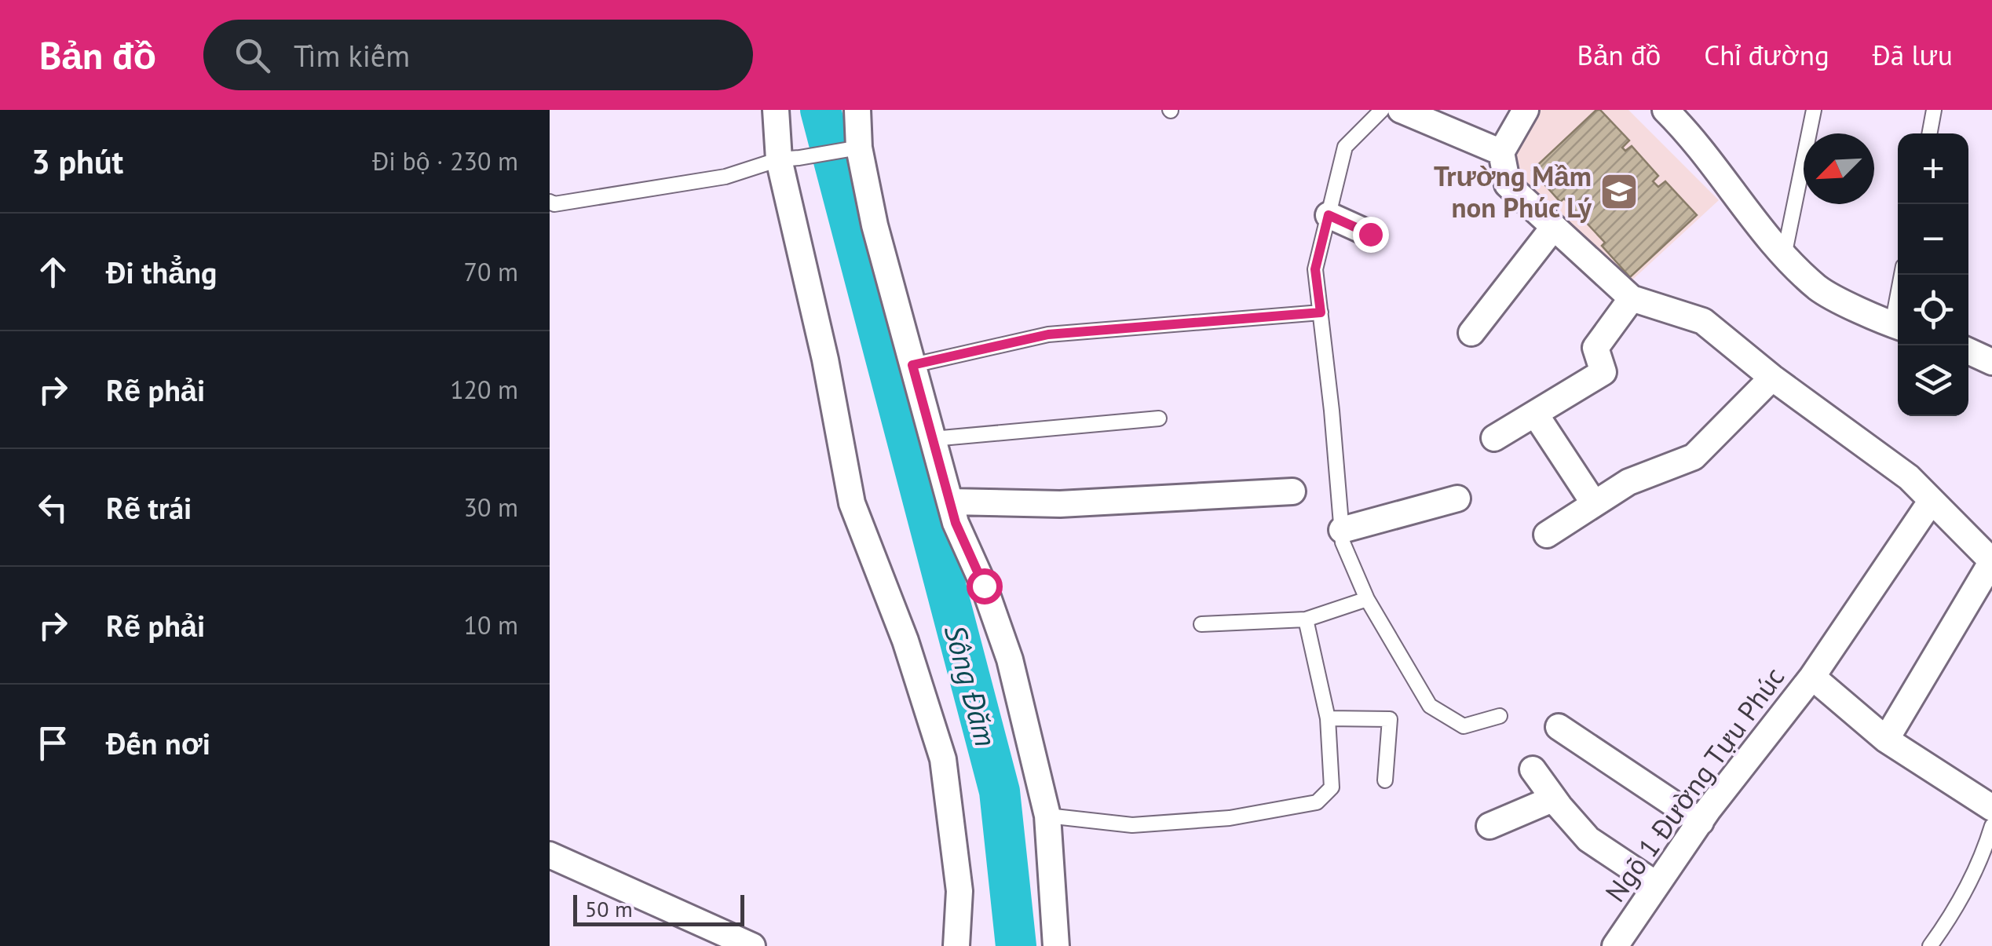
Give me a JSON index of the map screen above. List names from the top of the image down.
{
  "streets": {
    "street": ["Ngõ 1 Đường Tựu Phúc"]
  },
  "water": ["Sông Đăm"],
  "places": {
    "school or university": ["Trường Mầm non Phúc Lý"]
  },
  "scale_bar": "50 m",
  "north": "bottom left",
  "page": {
    "header": "Bản đồ",
    "search": "Tìm kiếm",
    "nav": ["Bản đồ", "Chỉ đường", "Đã lưu"],
    "heading": ["3 phút", "Đi bộ · 230 m"],
    "map_buttons": ["+", "−"],
    "list": [
      ["Đi thẳng", "70 m"],
      ["Rẽ phải", "120 m"],
      ["Rẽ trái", "30 m"],
      ["Rẽ phải", "10 m"],
      "Đến nơi"
    ],
    "scale": "50 m"
  }
}
